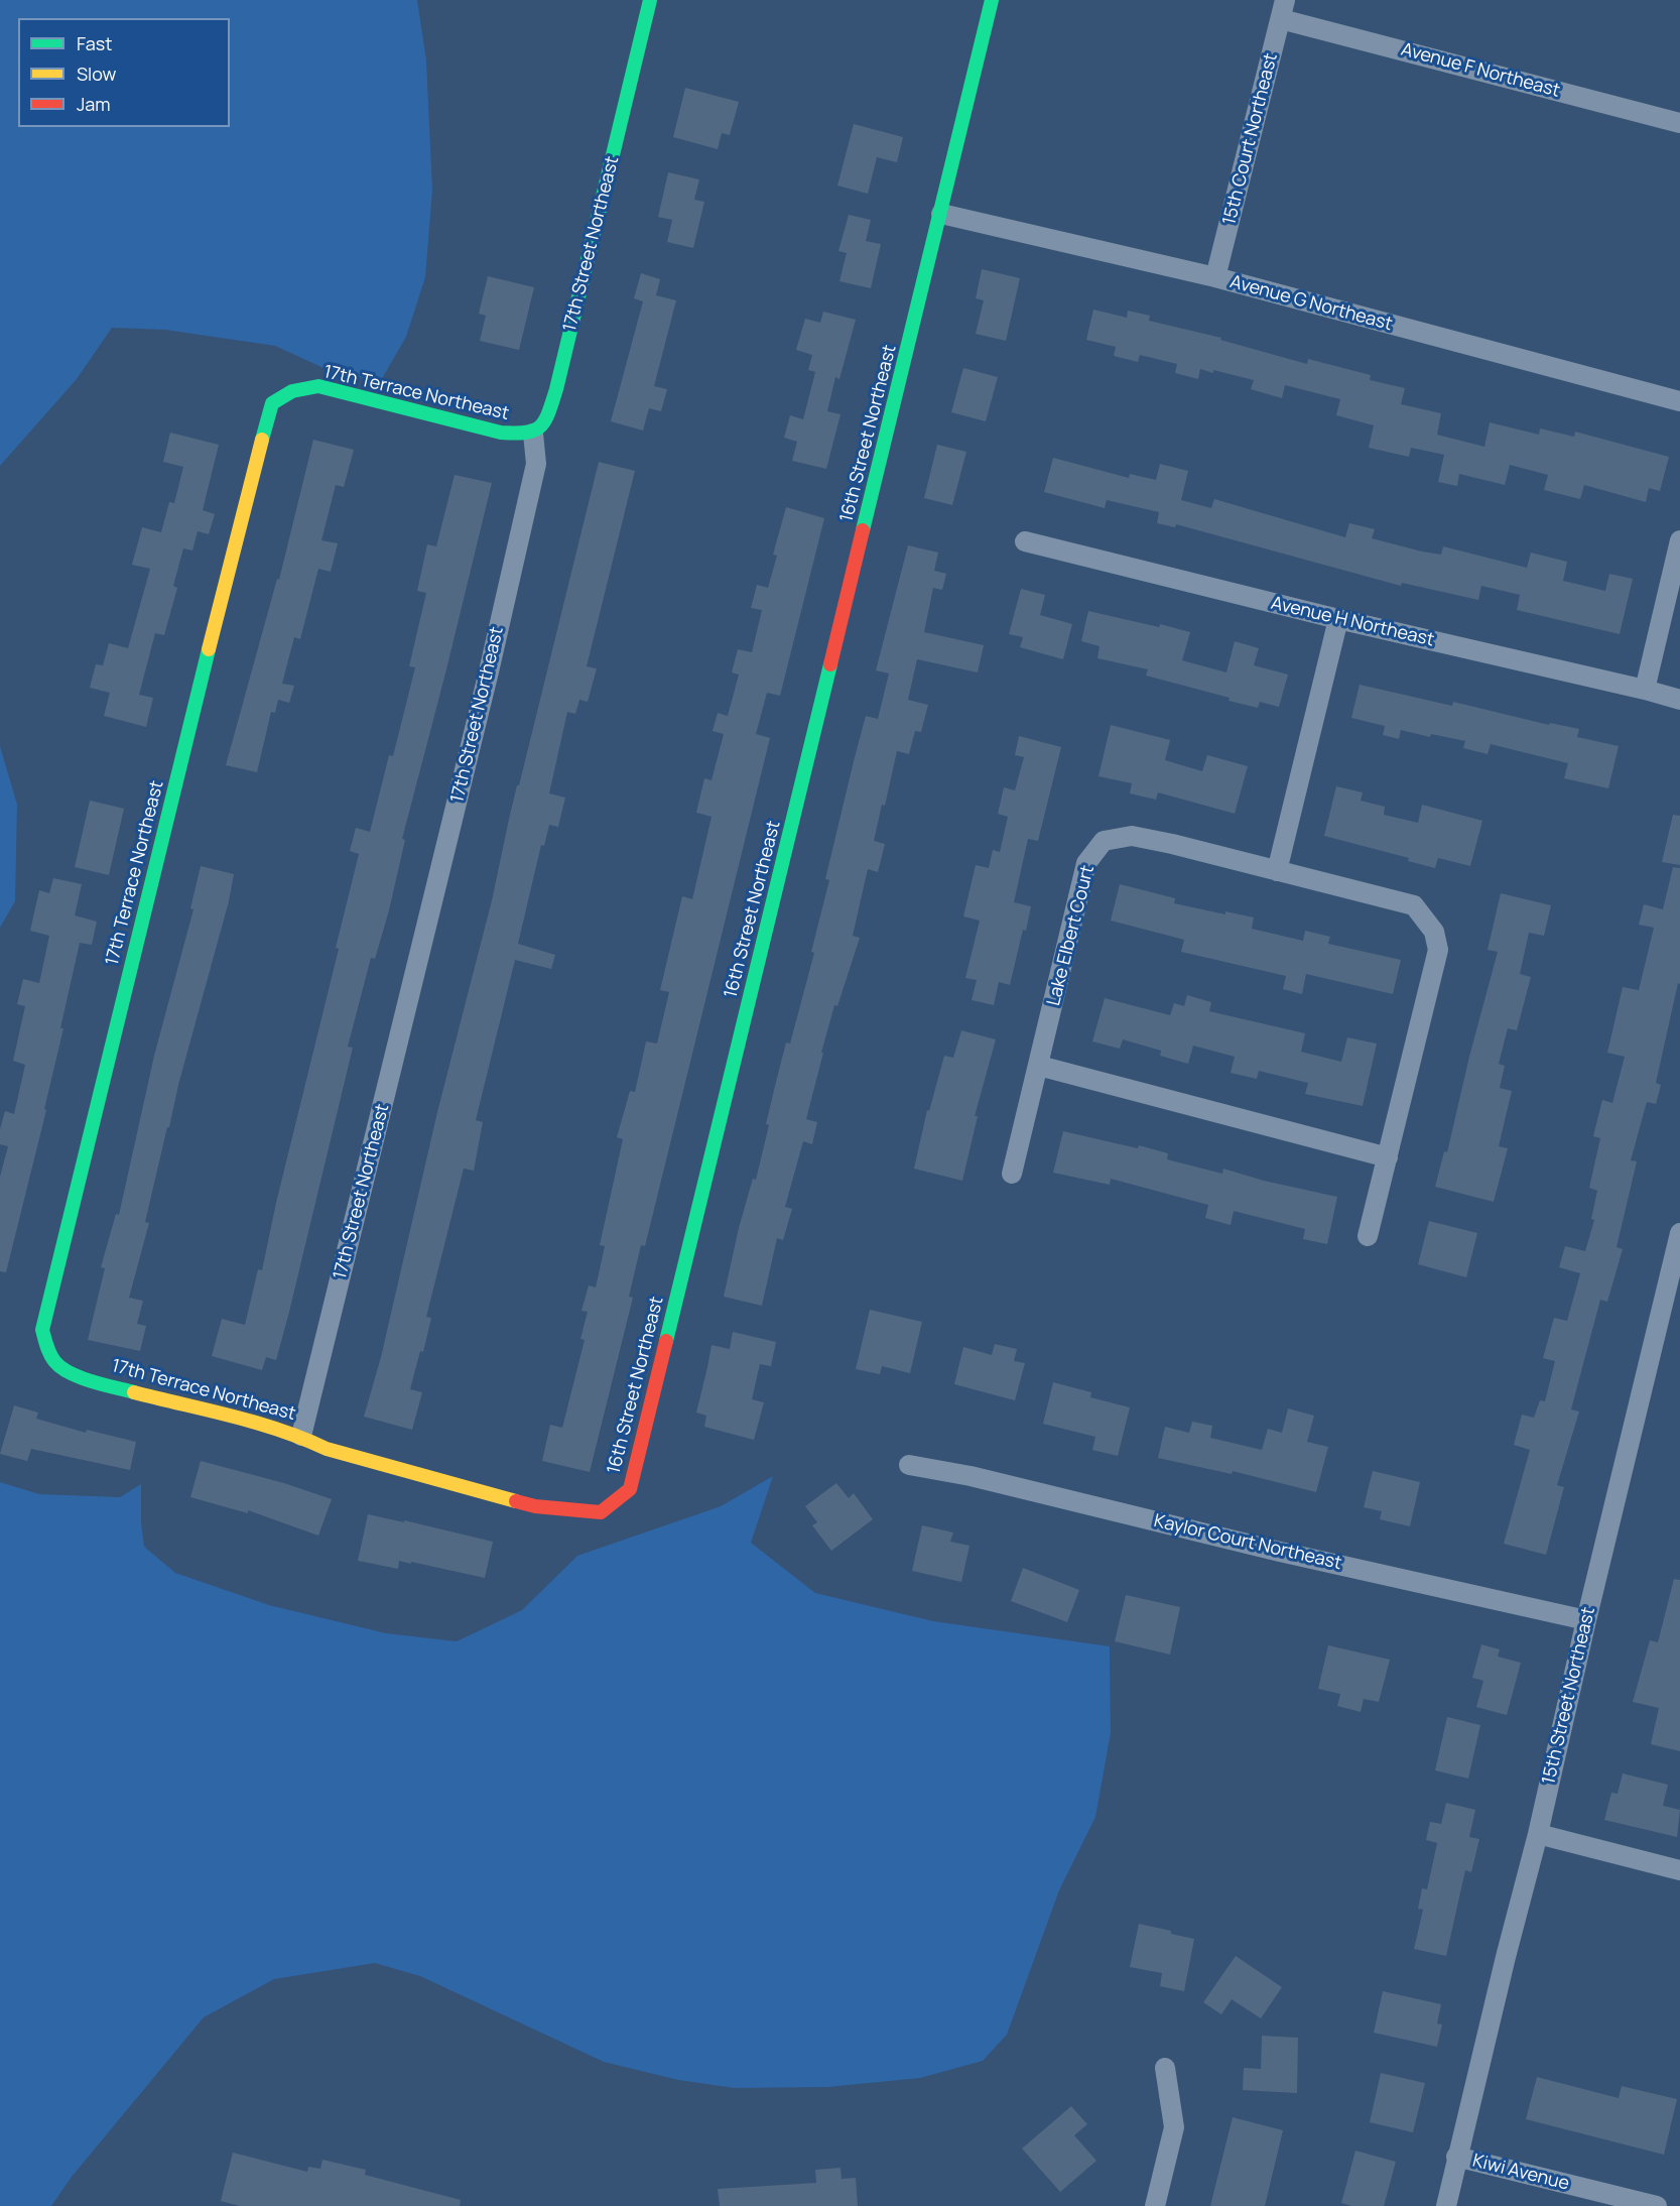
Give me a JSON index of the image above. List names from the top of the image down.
{
  "streets": {
    "street": [
      "Avenue F Northeast",
      "15th Court Northeast",
      "17th Street Northeast",
      "Avenue G Northeast",
      "17th Terrace Northeast",
      "16th Street Northeast",
      "Avenue H Northeast",
      "Lake Elbert Court",
      "Kaylor Court Northeast",
      "15th Street Northeast",
      "Kiwi Avenue"
    ]
  },
  "crossings": [
    ["Avenue F Northeast", "15th Court Northeast"],
    ["15th Court Northeast", "Avenue G Northeast"],
    ["17th Street Northeast", "17th Terrace Northeast"],
    ["17th Street Northeast", "16th Street Northeast"],
    ["Avenue G Northeast", "16th Street Northeast"],
    ["17th Terrace Northeast", "16th Street Northeast"],
    ["Kaylor Court Northeast", "15th Street Northeast"],
    ["15th Street Northeast", "Kiwi Avenue"]
  ],
  "legend": ["Fast", "Slow", "Jam"]
}
